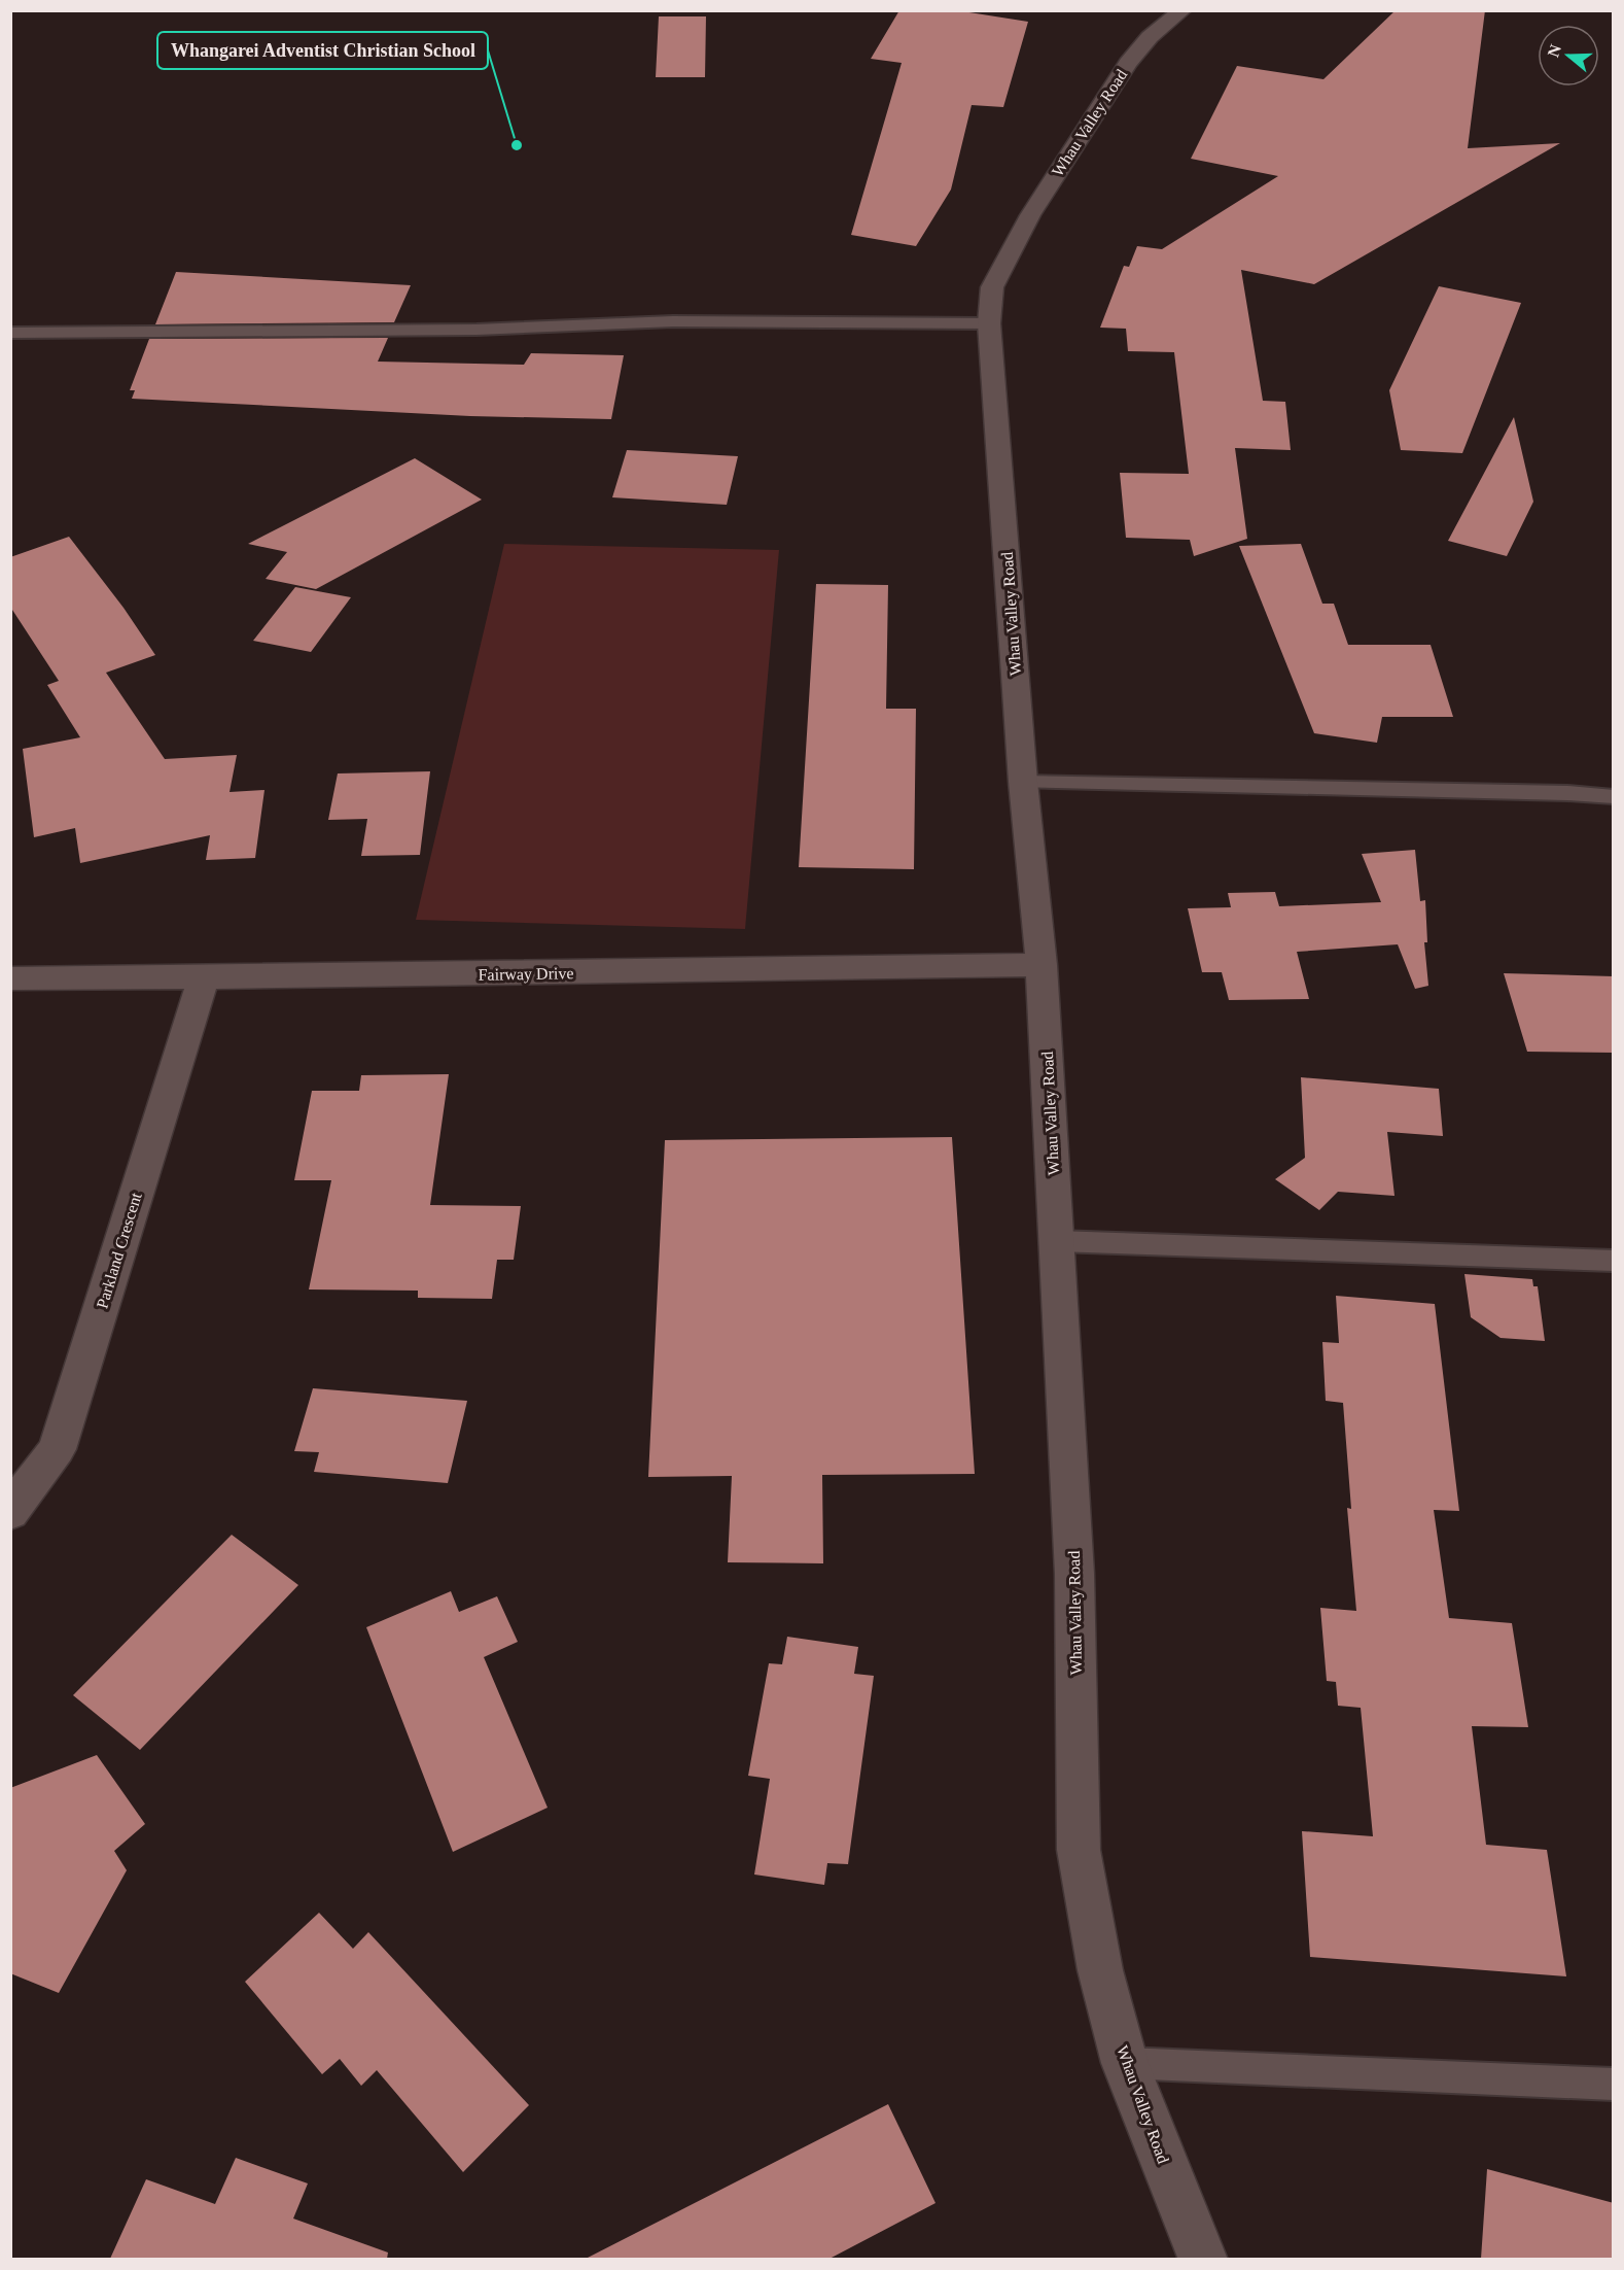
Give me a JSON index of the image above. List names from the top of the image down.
{
  "streets": {
    "street": ["Whau Valley Road", "Fairway Drive", "Parkland Crescent"]
  },
  "crossings": [
    ["Whau Valley Road", "Fairway Drive"],
    ["Fairway Drive", "Parkland Crescent"]
  ],
  "places": ["Whangarei Adventist Christian School"],
  "north": "left"
}
